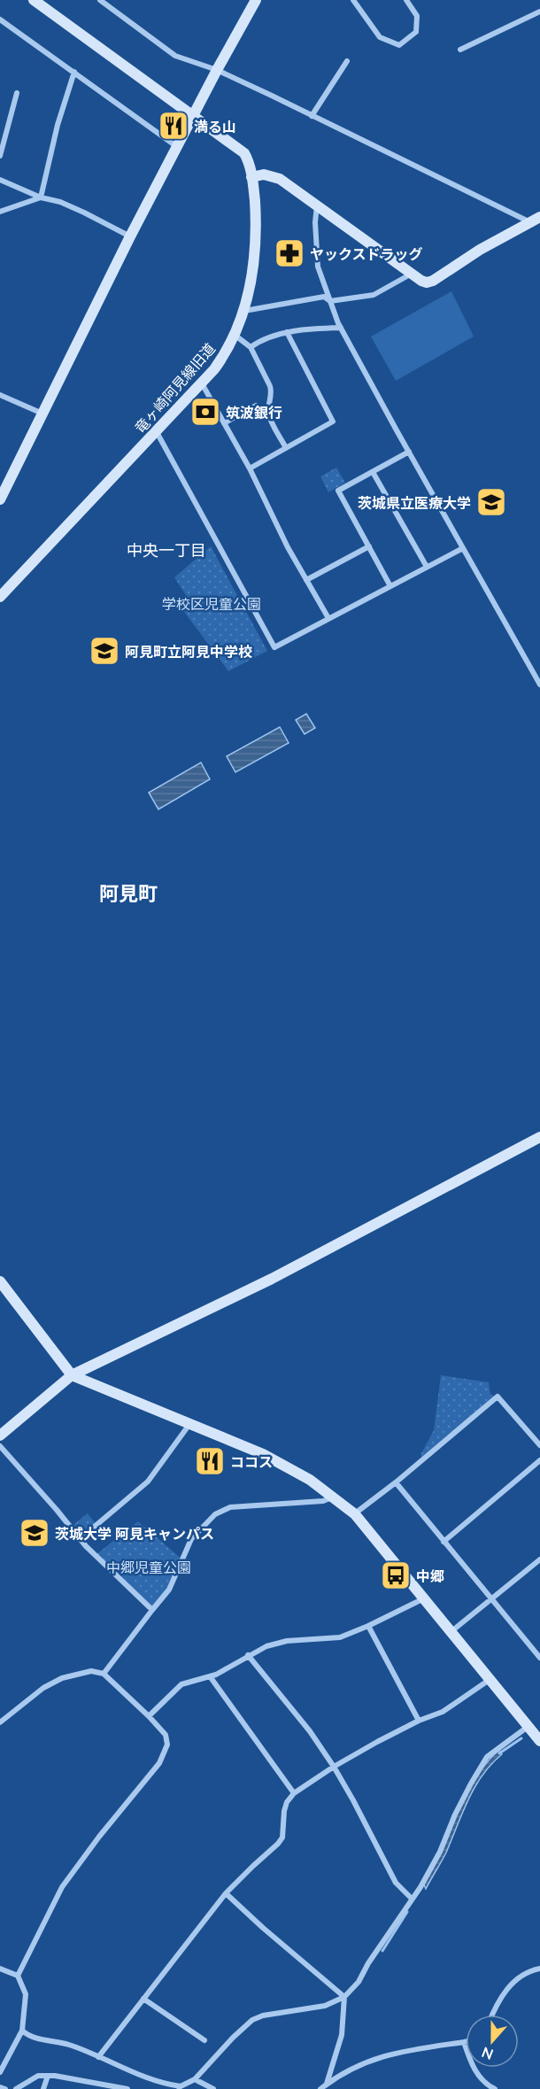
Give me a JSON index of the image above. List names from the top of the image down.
{
  "streets": {
    "street": ["竜ヶ崎阿見線旧道"]
  },
  "districts": ["中央一丁目", "阿見町"],
  "parks": ["学校区児童公園", "中郷児童公園"],
  "places": {
    "restaurant": ["満る山", "ココス"],
    "pharmacy": ["ヤックスドラッグ"],
    "bank": ["筑波銀行"],
    "school or university": ["茨城県立医療大学", "阿見町立阿見中学校", "茨城大学 阿見キャンパス"],
    "bus stop": ["中郷"]
  },
  "north": "bottom"
}
